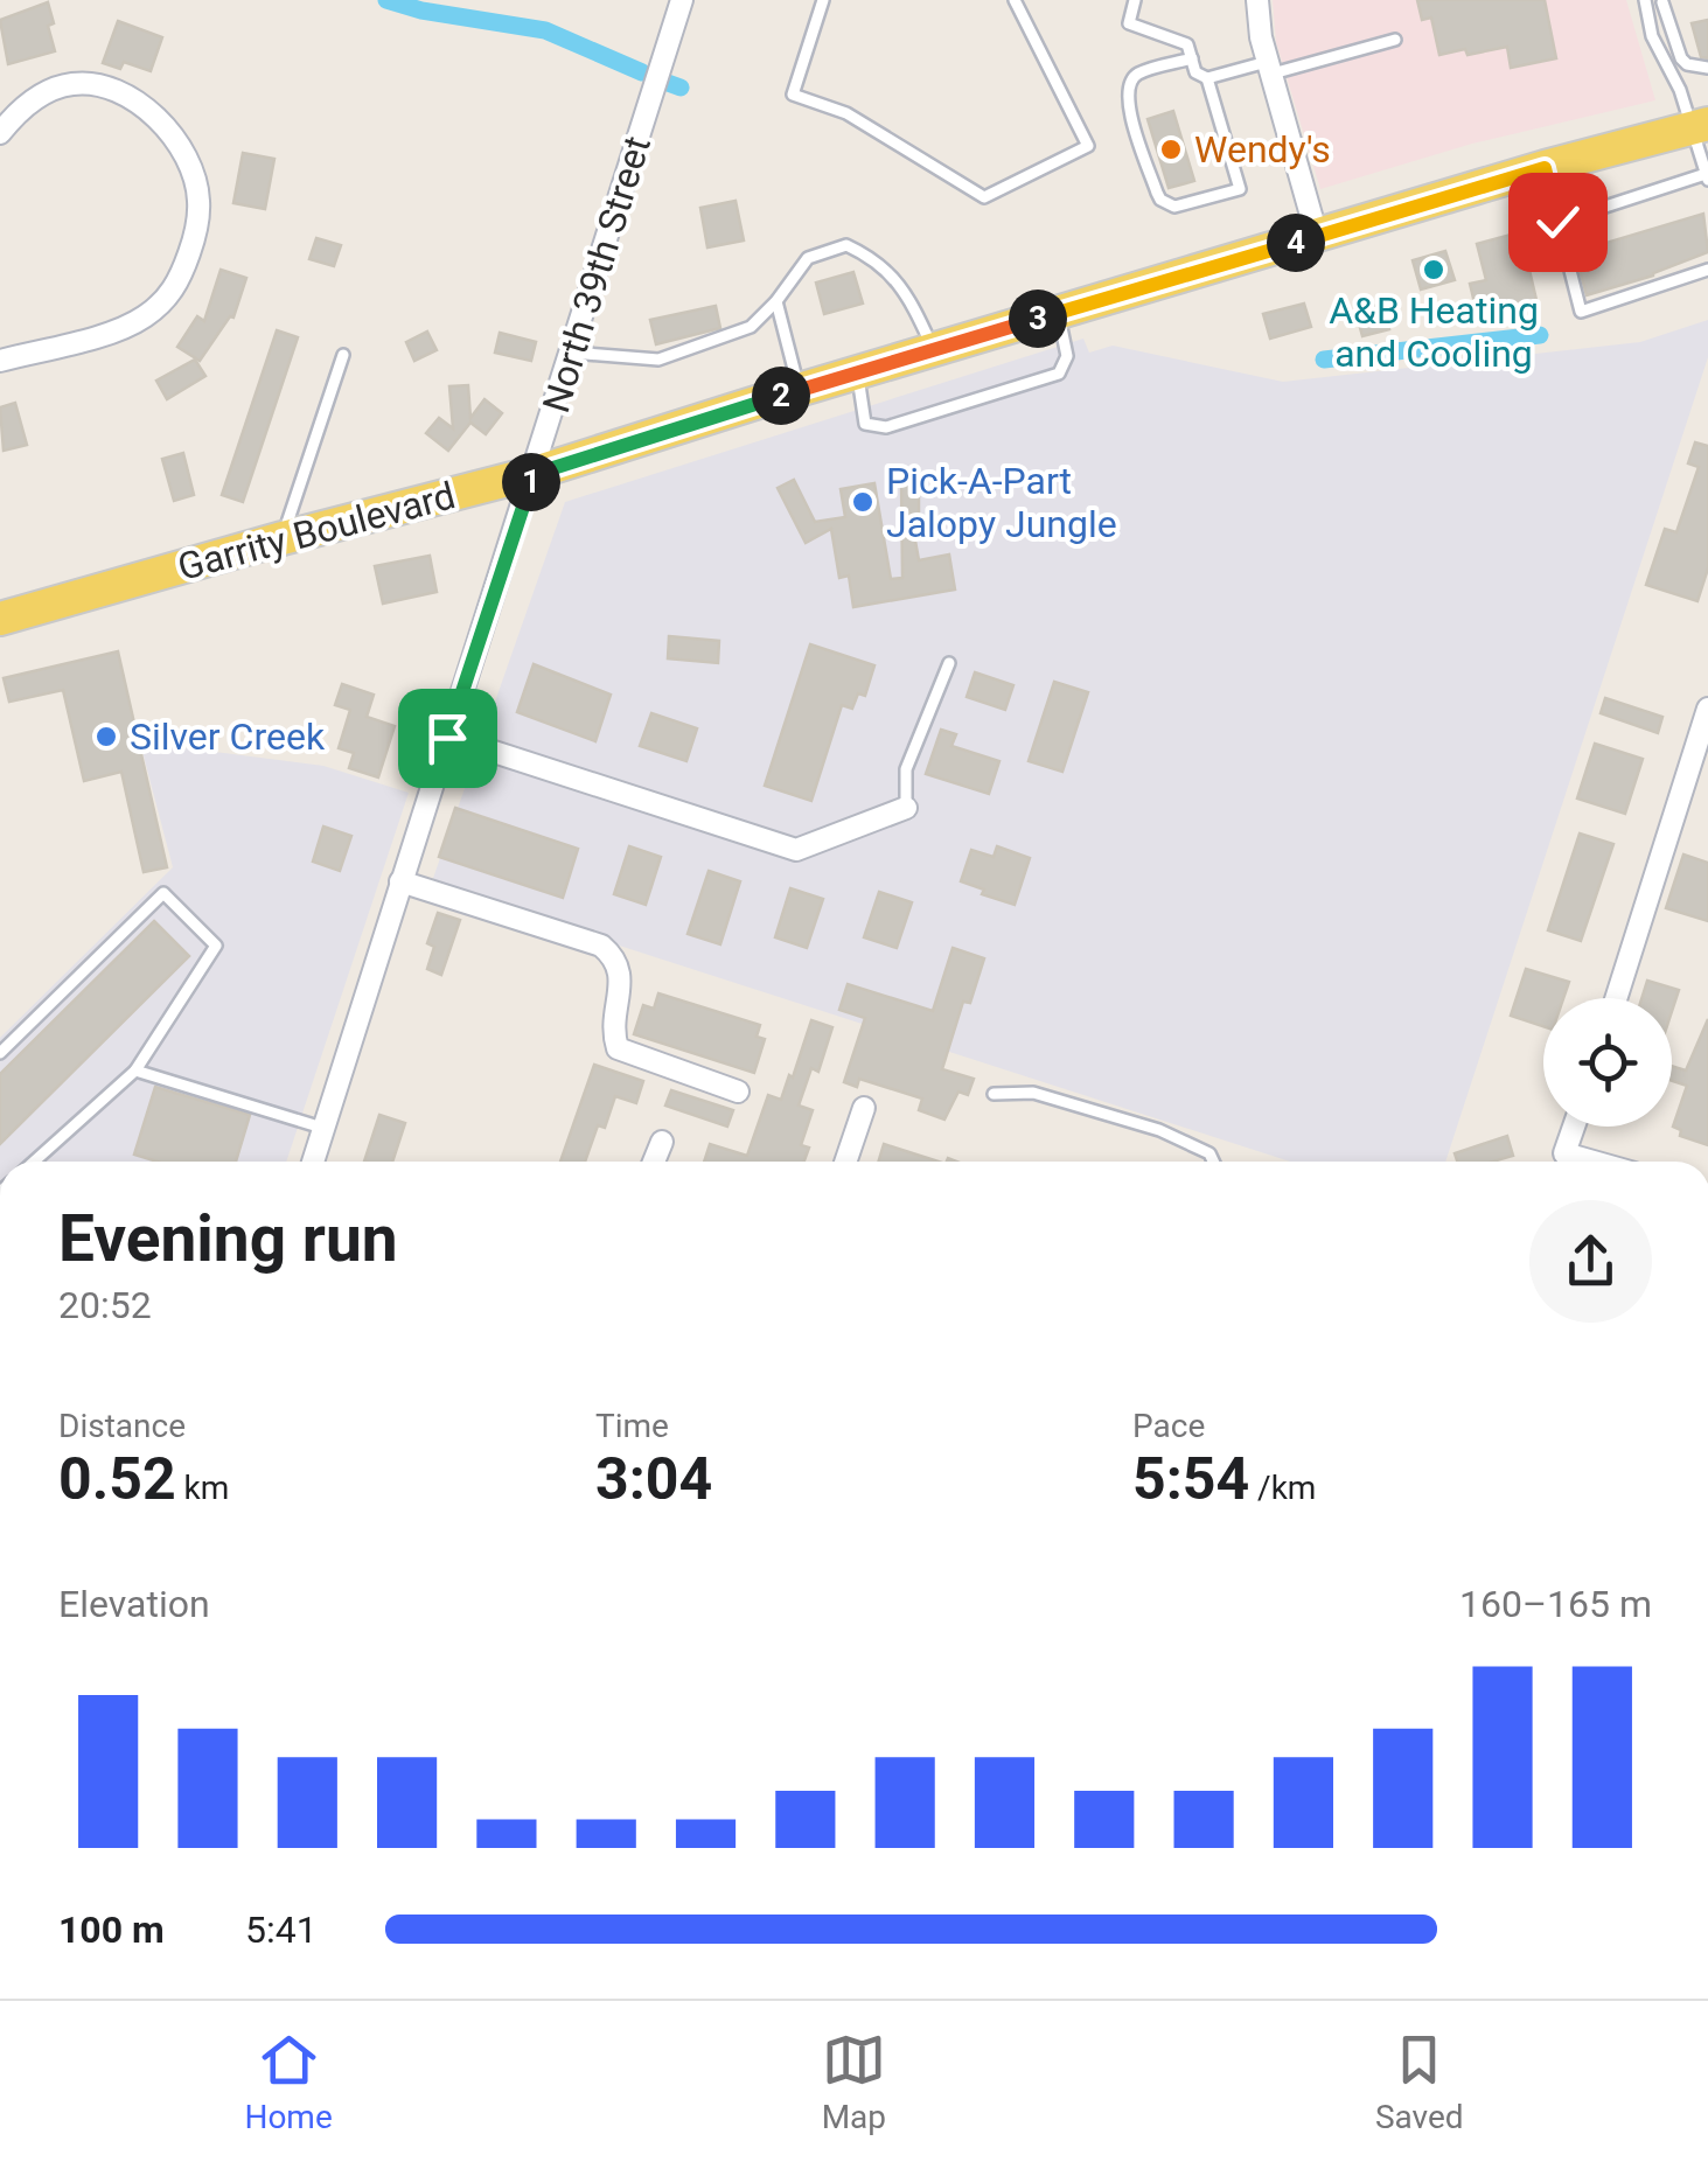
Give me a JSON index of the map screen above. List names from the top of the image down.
{
  "streets": {
    "main road": ["Garrity Boulevard"],
    "street": ["North 39th Street"]
  },
  "crossings": [
    ["North 39th Street", "Garrity Boulevard"]
  ],
  "places": [
    "Wendy's",
    "A&B Heating and Cooling",
    "Pick-A-Part Jalopy Jungle",
    "Silver Creek"
  ],
  "page": {
    "pins": [
      "4",
      "3",
      "2",
      "1"
    ],
    "heading": ["Evening run", "20:52"],
    "stats": [
      ["Distance", "0.52 km"],
      ["Time", "3:04"],
      ["Pace", "5:54 /km"]
    ],
    "chart": ["Elevation", "160–165 m"],
    "list": [
      {
        "name": "100 m",
        "note": "5:41"
      }
    ],
    "tabs": ["Home", "Map", "Saved"]
  }
}
